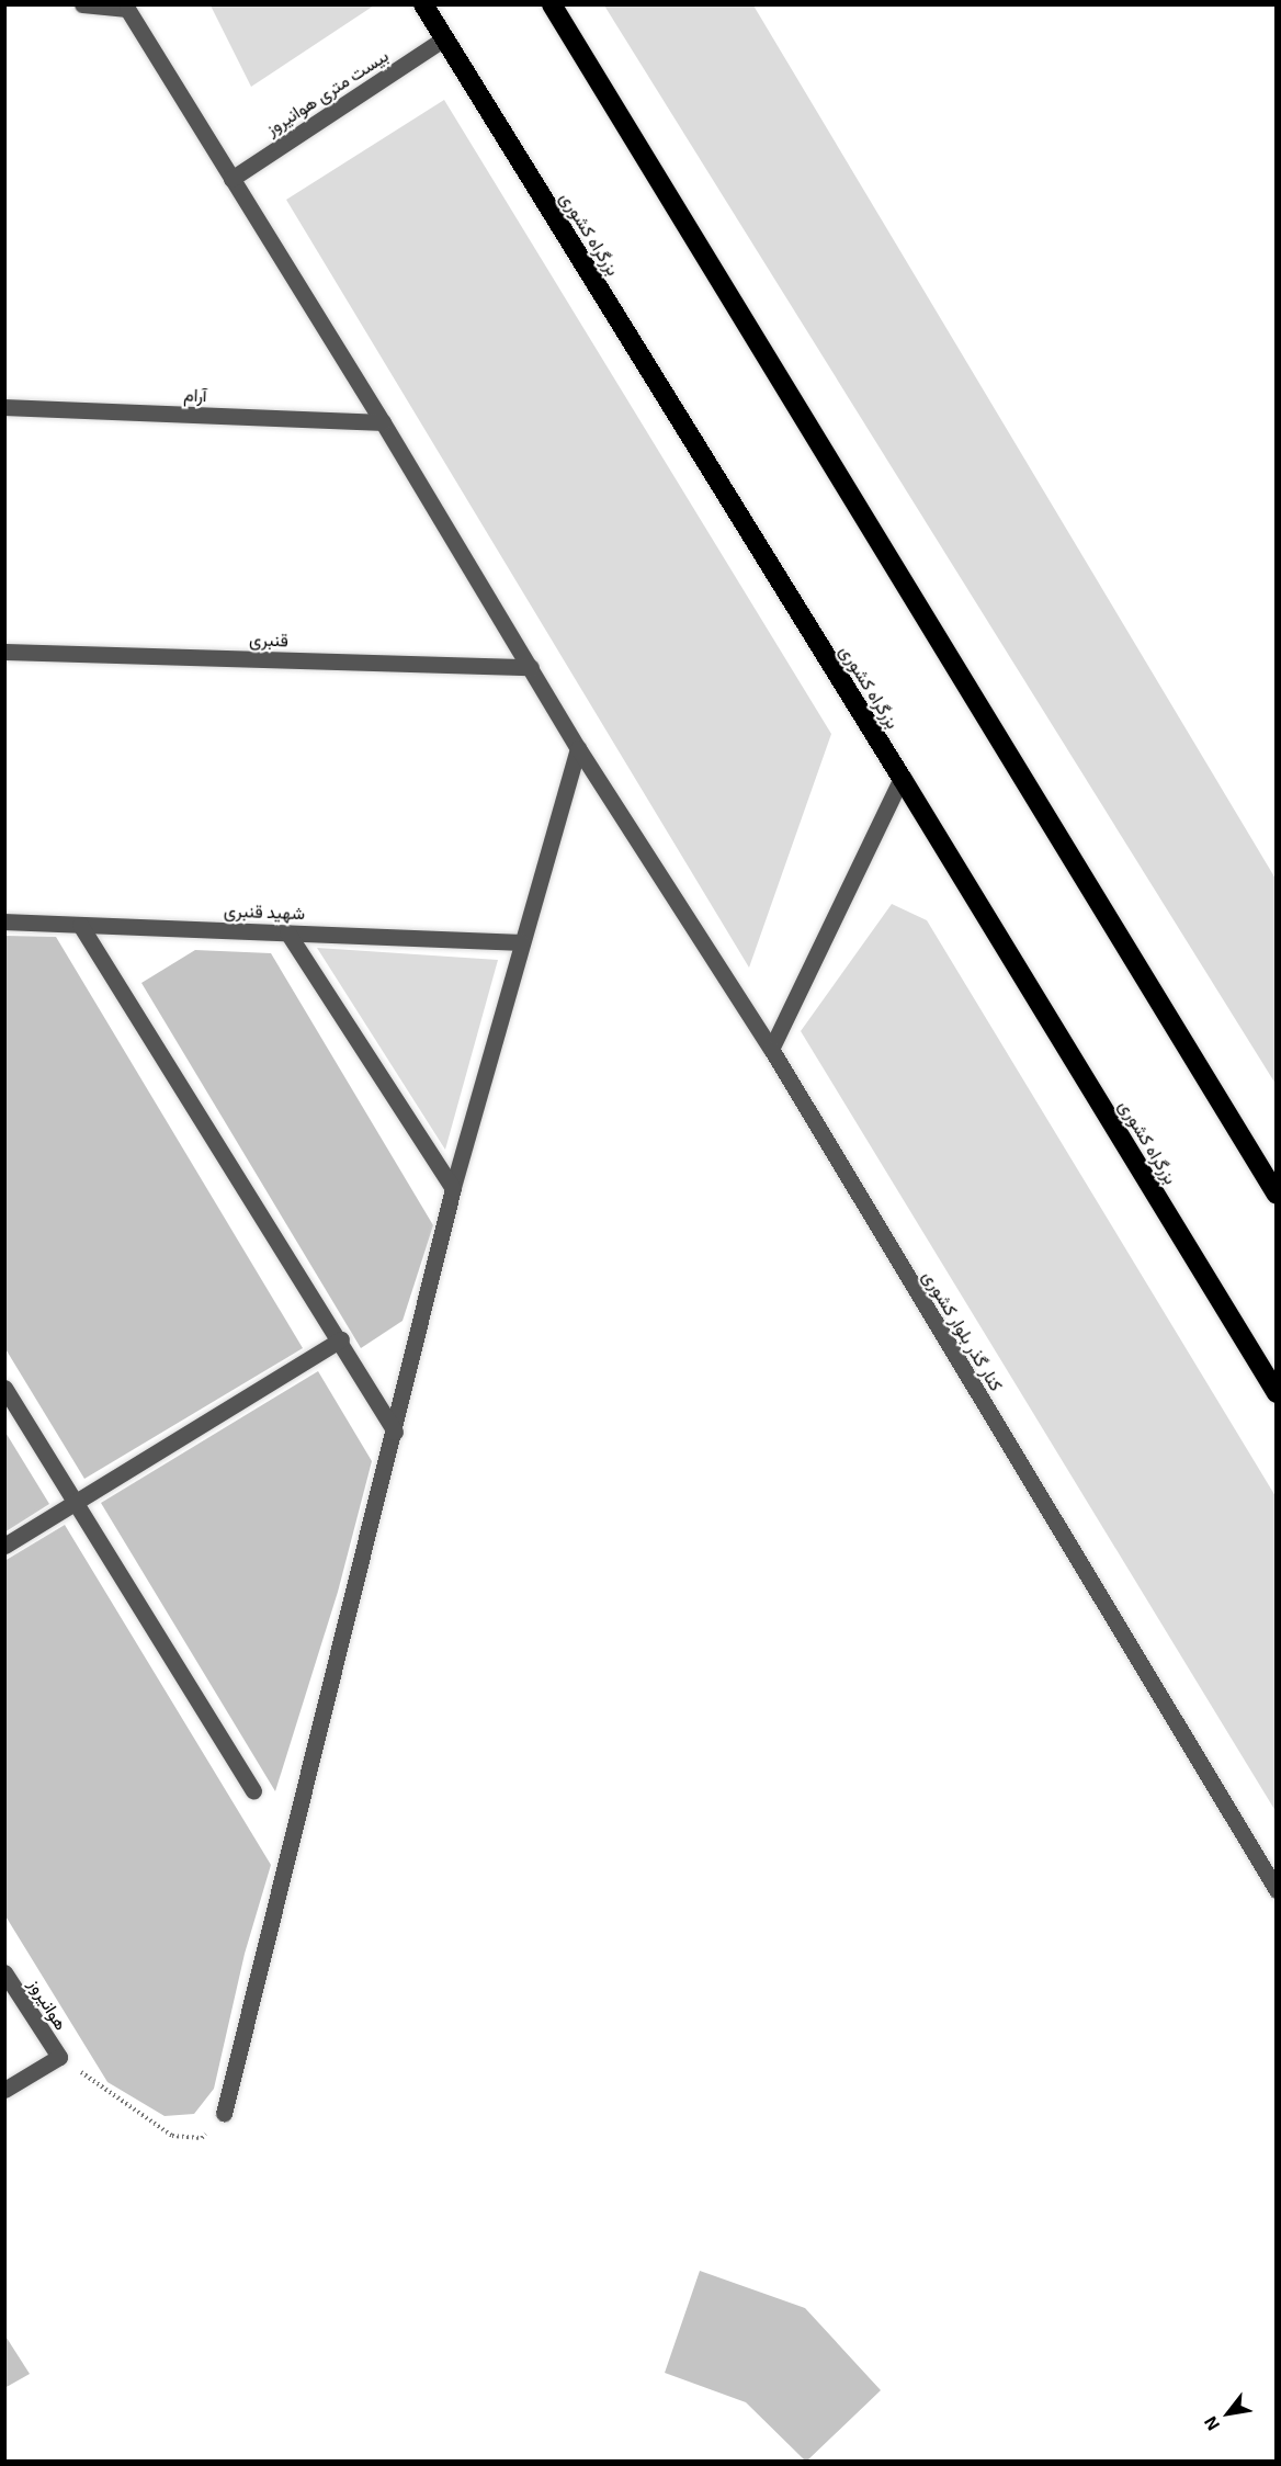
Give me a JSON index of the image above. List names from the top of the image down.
{
  "streets": {
    "highway": ["بزرگراه کشوری"],
    "street": [
      "بیست متری هوانیروز",
      "آرام",
      "قنبری",
      "شهید قنبری",
      "کنار گذر بلوار کشوری",
      "هوانیروز"
    ]
  },
  "crossings": [
    ["بیست متری هوانیروز", "بزرگراه کشوری"],
    ["بیست متری هوانیروز", "کنار گذر بلوار کشوری"],
    ["آرام", "کنار گذر بلوار کشوری"],
    ["قنبری", "کنار گذر بلوار کشوری"]
  ],
  "north": "bottom left"
}
